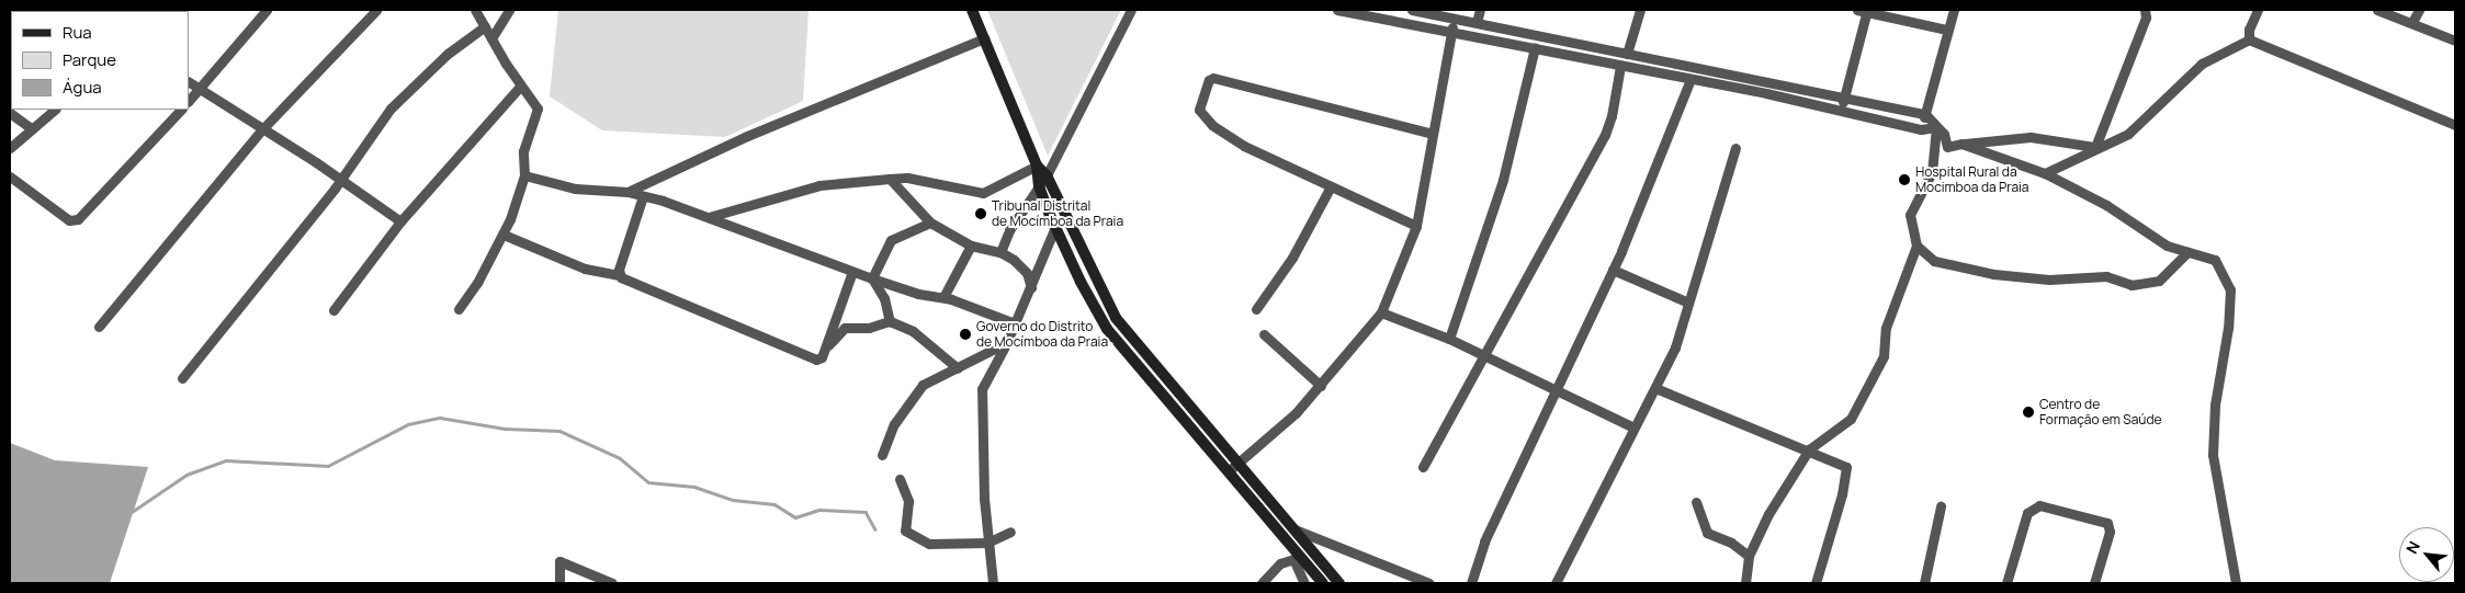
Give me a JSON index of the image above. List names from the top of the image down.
{
  "places": [
    "Hospital Rural da Mocimboa da Praia",
    "Tribunal Distrital de Mocímboa da Praia",
    "Governo do Distrito de Mocímboa da Praia",
    "Centro de Formação em Saúde"
  ],
  "legend": ["Rua", "Parque", "Água"],
  "north": "top left"
}
